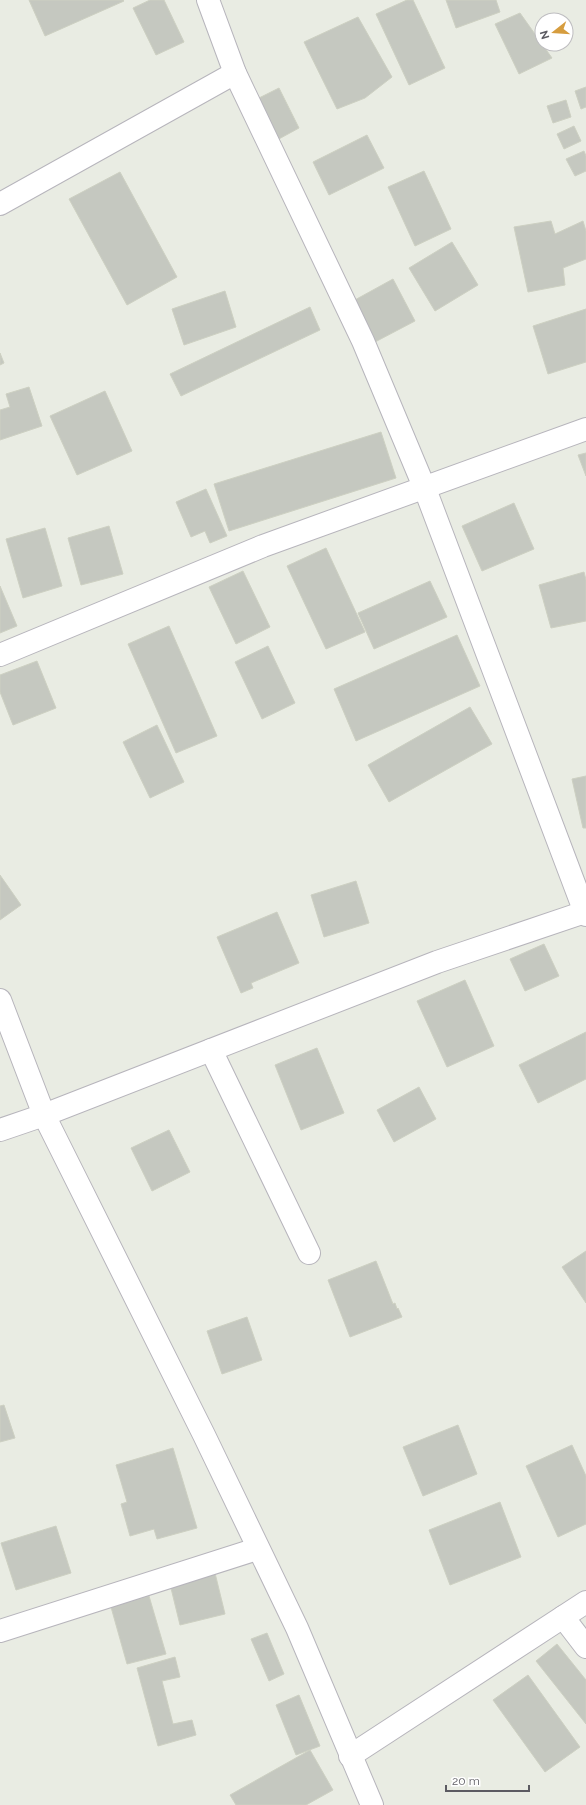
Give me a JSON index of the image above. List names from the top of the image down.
{
  "scale_bar": "20 m",
  "north": "left"
}
